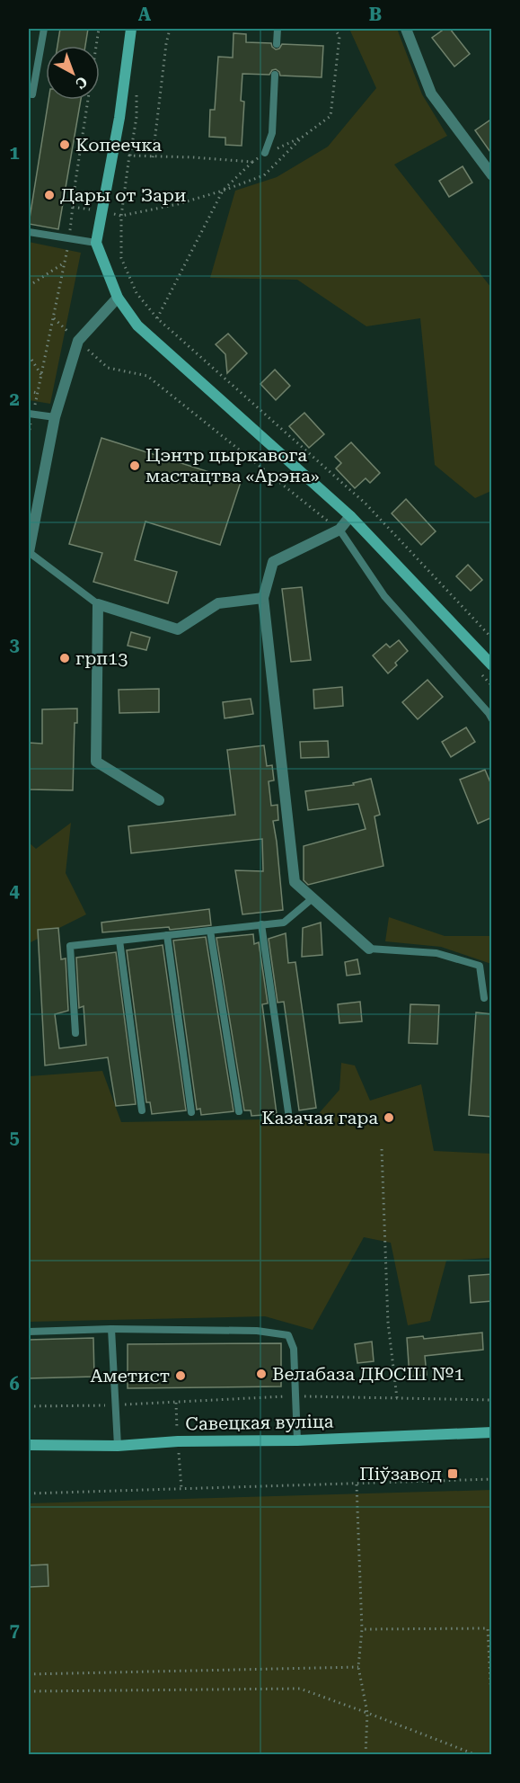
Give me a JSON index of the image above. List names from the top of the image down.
{
  "streets": {
    "main road": ["Савецкая вуліца"]
  },
  "places": {
    "other": [
      "Копеечка",
      "Дары от Зари",
      "Цэнтр цыркавога мастацтва «Арэна»",
      "грп13",
      "Казачая гара",
      "Велабаза ДЮСШ №1",
      "Аметист"
    ],
    "transit": ["Піўзавод"]
  },
  "north": "bottom right",
  "grid": {
    "columns": ["A", "B"],
    "rows": [
      "1",
      "2",
      "3",
      "4",
      "5",
      "6",
      "7"
    ]
  }
}
